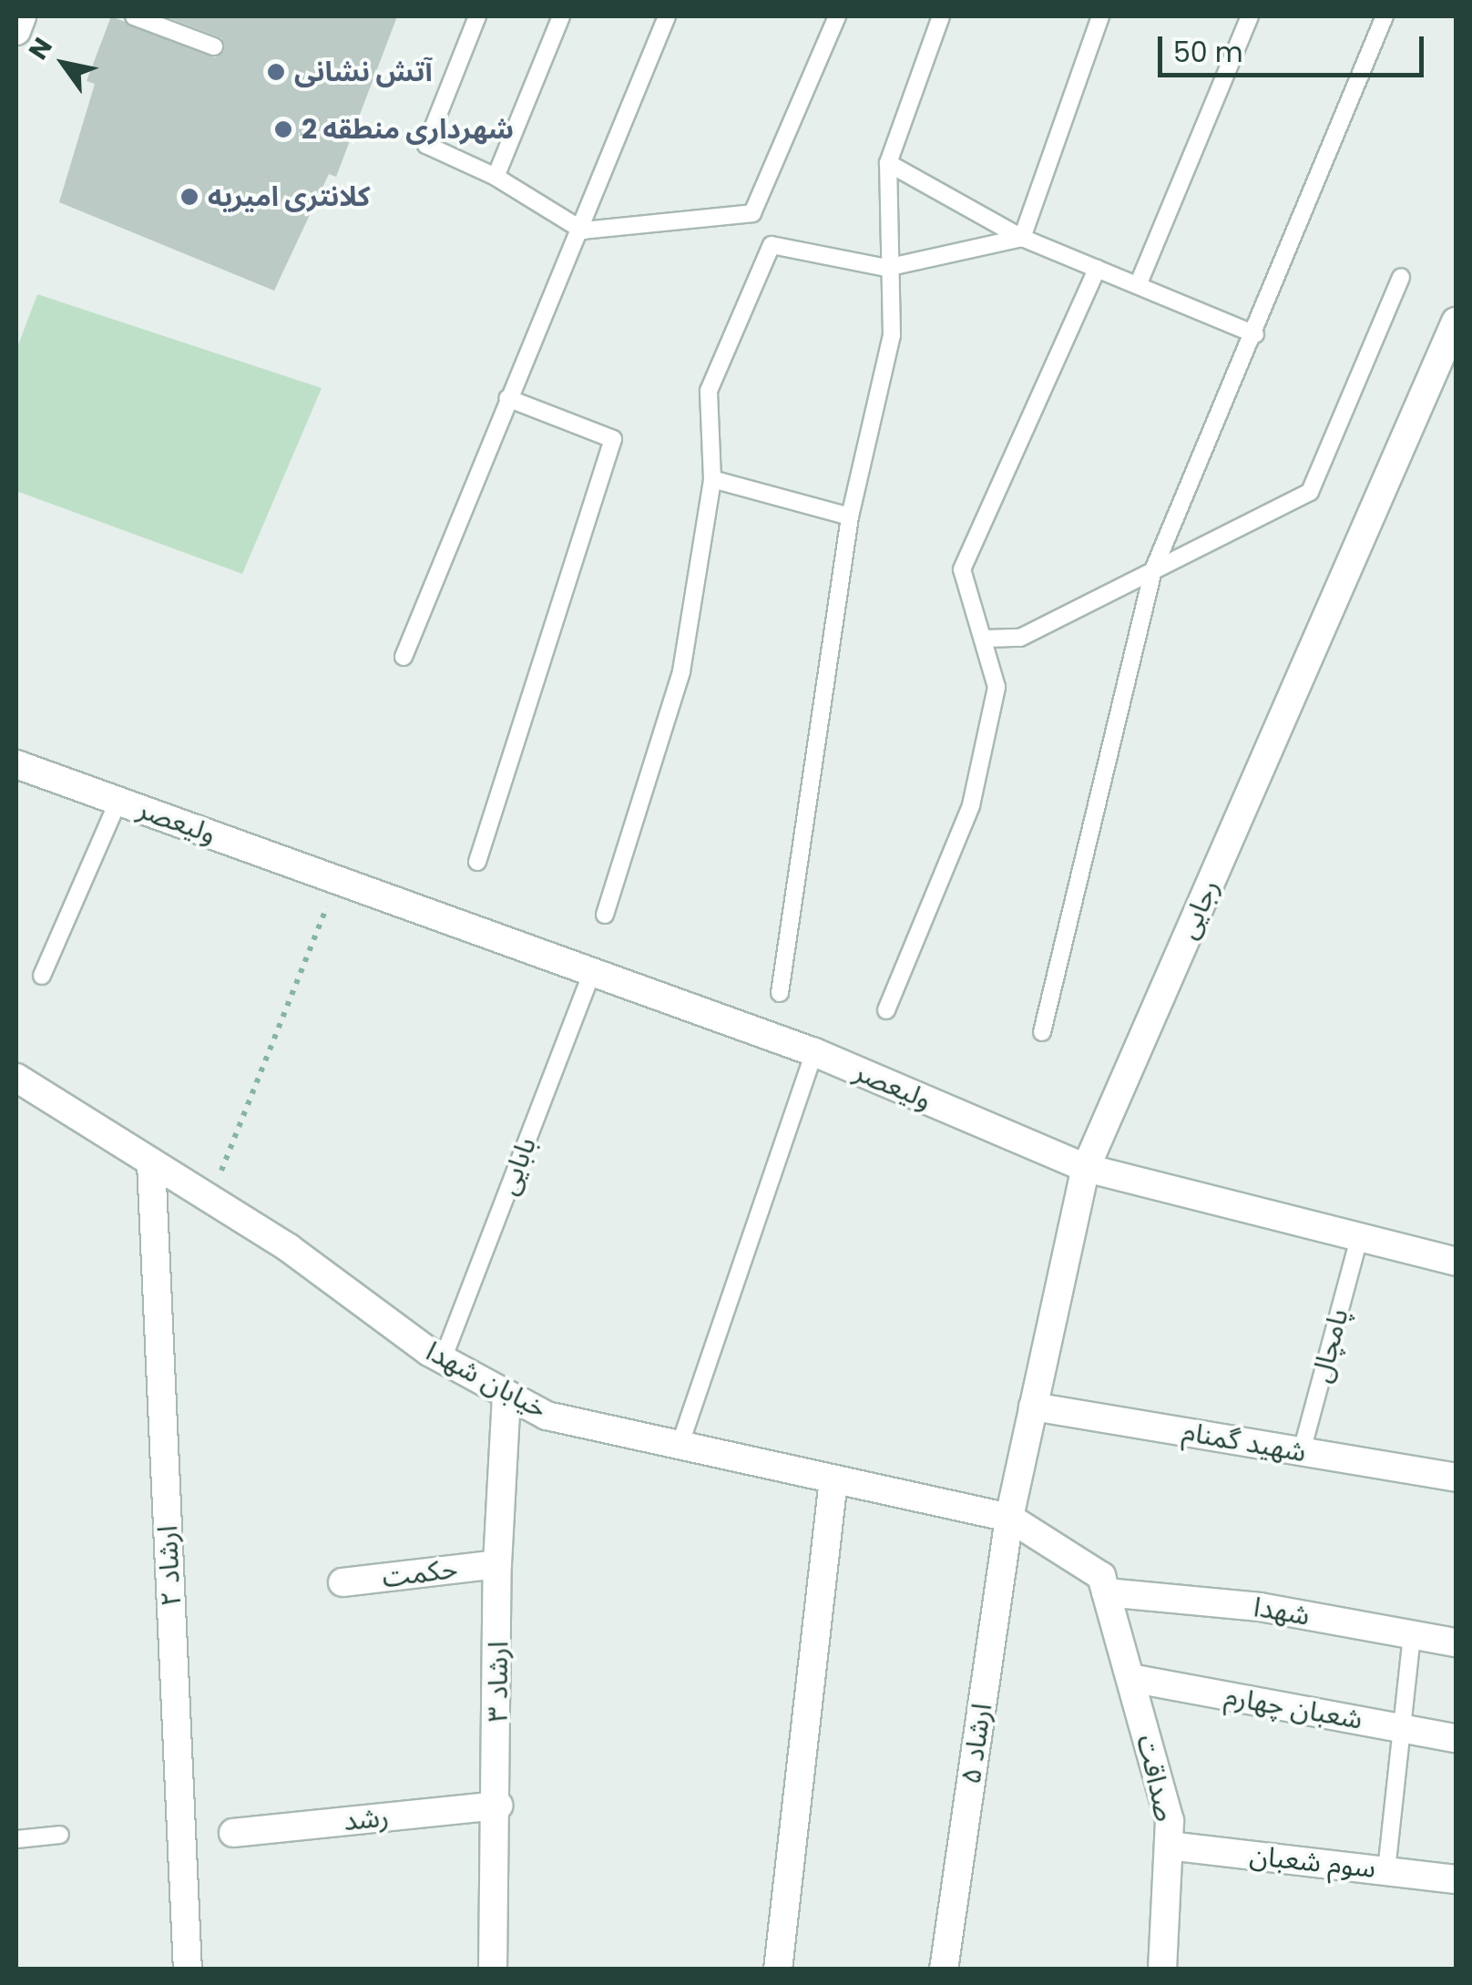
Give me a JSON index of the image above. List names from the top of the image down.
{
  "streets": {
    "street": [
      "ولیعصر",
      "رجایی",
      "خیابان شهدا",
      "شهید گمنام",
      "ارشاد ۲",
      "حکمت",
      "شهدا",
      "ارشاد ۳",
      "شعبان چهارم",
      "ارشاد ۵",
      "صداقت",
      "رشد",
      "سوم شعبان"
    ],
    "lane": ["بابایی", "پامچال"]
  },
  "crossings": [
    ["ولیعصر", "رجایی"],
    ["ولیعصر", "بابایی"],
    ["ولیعصر", "پامچال"],
    ["رجایی", "خیابان شهدا"],
    ["رجایی", "شهید گمنام"],
    ["رجایی", "ارشاد ۵"],
    ["بابایی", "خیابان شهدا"],
    ["پامچال", "شهید گمنام"],
    ["خیابان شهدا", "ارشاد ۲"],
    ["خیابان شهدا", "شهدا"],
    ["خیابان شهدا", "ارشاد ۳"],
    ["خیابان شهدا", "ارشاد ۵"],
    ["خیابان شهدا", "صداقت"],
    ["حکمت", "ارشاد ۳"],
    ["شهدا", "صداقت"],
    ["ارشاد ۳", "رشد"],
    ["شعبان چهارم", "صداقت"],
    ["صداقت", "سوم شعبان"]
  ],
  "places": ["آتش نشانی", "شهرداری منطقه 2", "کلانتری امیریه"],
  "scale_bar": "50 m",
  "north": "top left"
}
